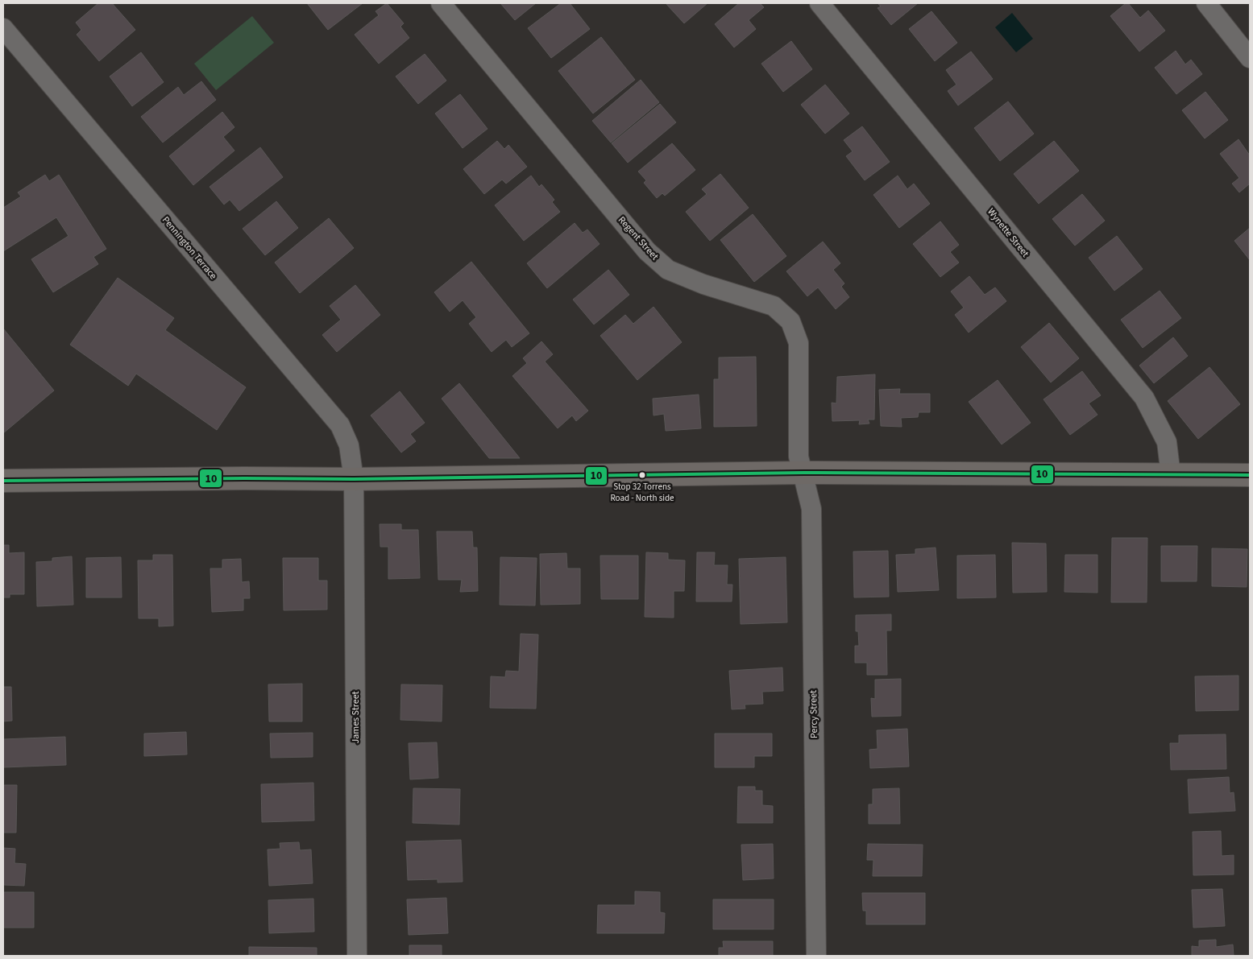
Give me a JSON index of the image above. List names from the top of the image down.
{
  "streets": {
    "street": [
      "Wynette Street",
      "Regent Street",
      "Pennington Terrace",
      "Percy Street",
      "James Street"
    ]
  },
  "crossings": [
    ["Regent Street", "Percy Street"],
    ["Pennington Terrace", "James Street"]
  ],
  "places": ["Stop 32 Torrens Road - North side"],
  "lines": ["transit line 10"]
}
